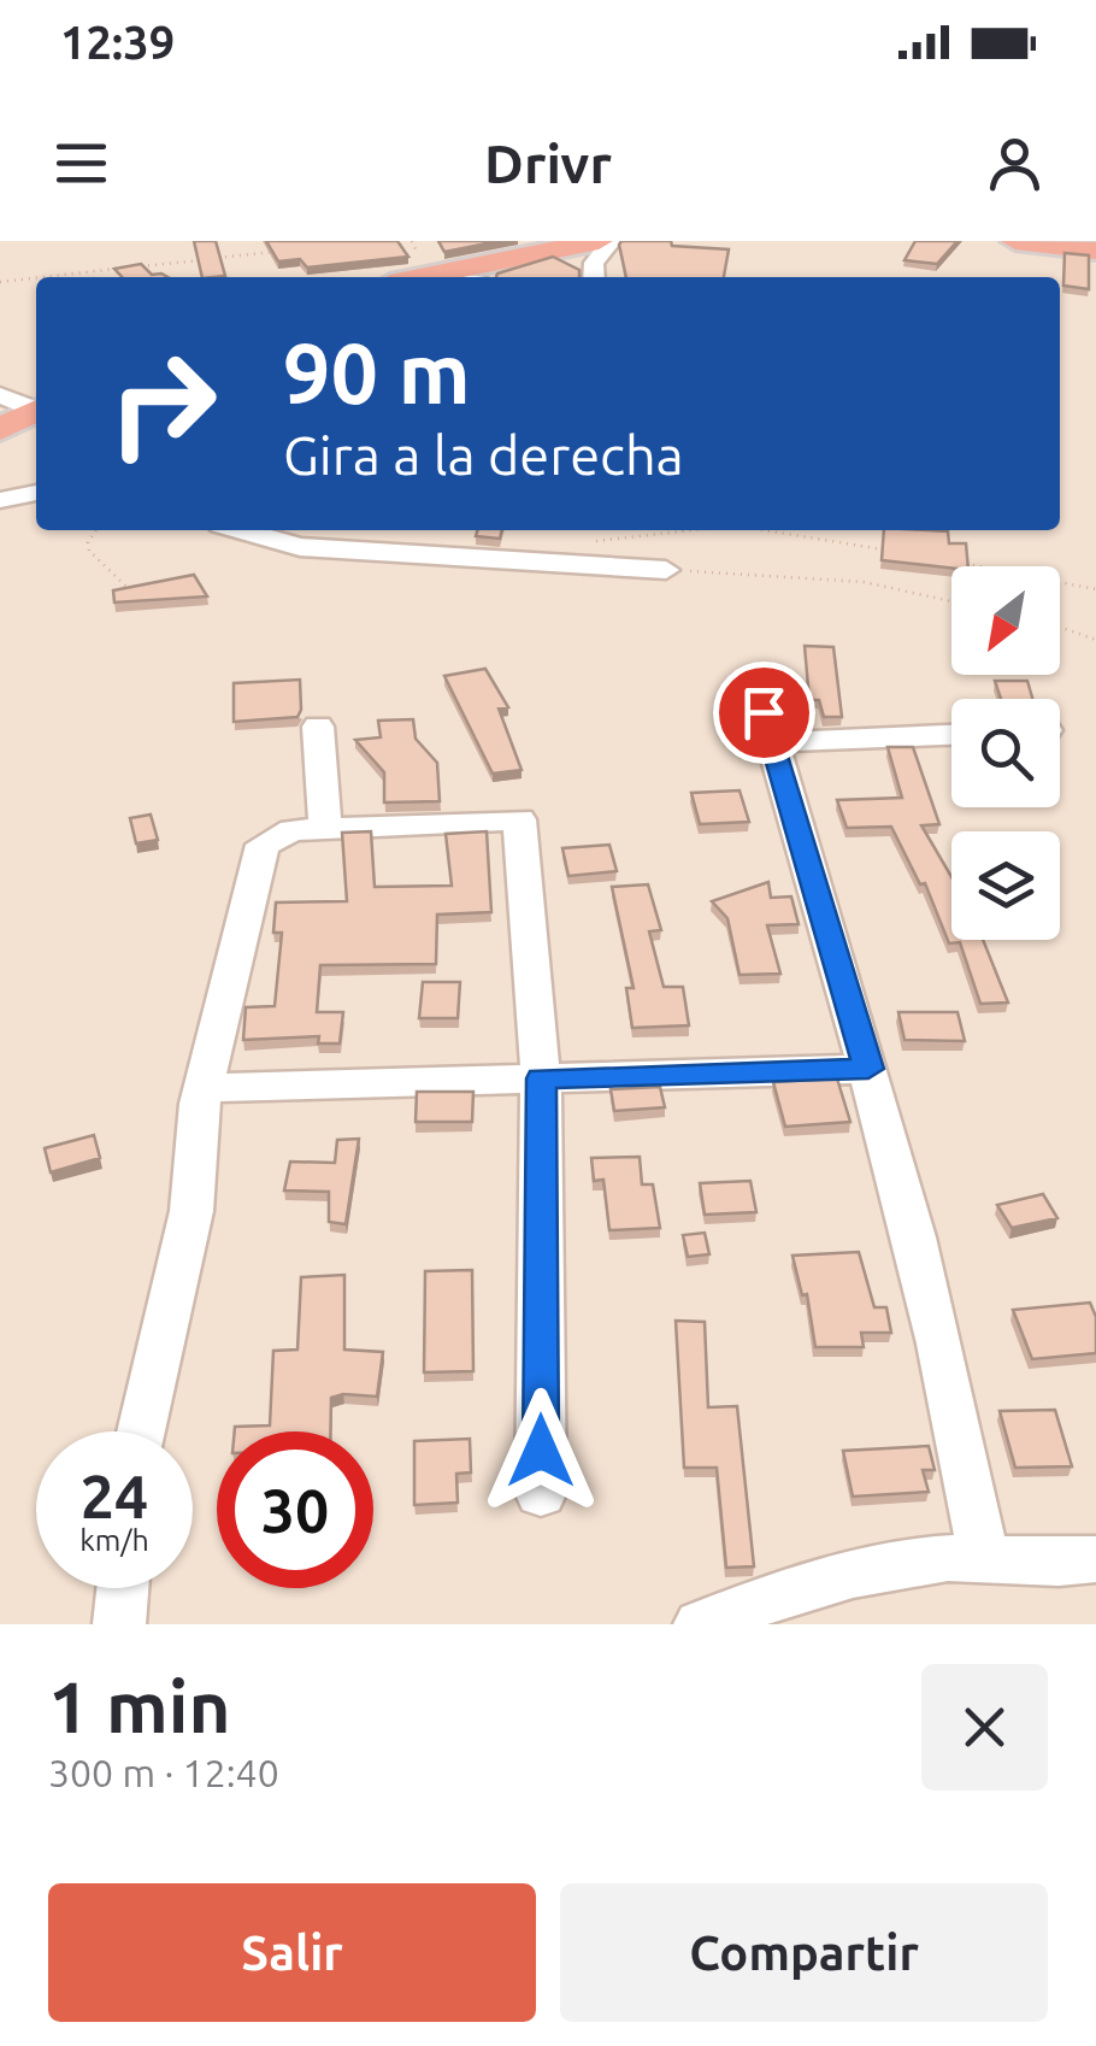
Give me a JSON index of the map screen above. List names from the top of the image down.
{
  "north": "bottom left",
  "page": {
    "status": "12:39",
    "header": "Drivr",
    "turn": ["90 m", "Gira a la derecha"],
    "speed": "24 km/h",
    "limit": "30",
    "heading": ["1 min", "300 m · 12:40"],
    "buttons": ["Salir", "Compartir"]
  }
}
